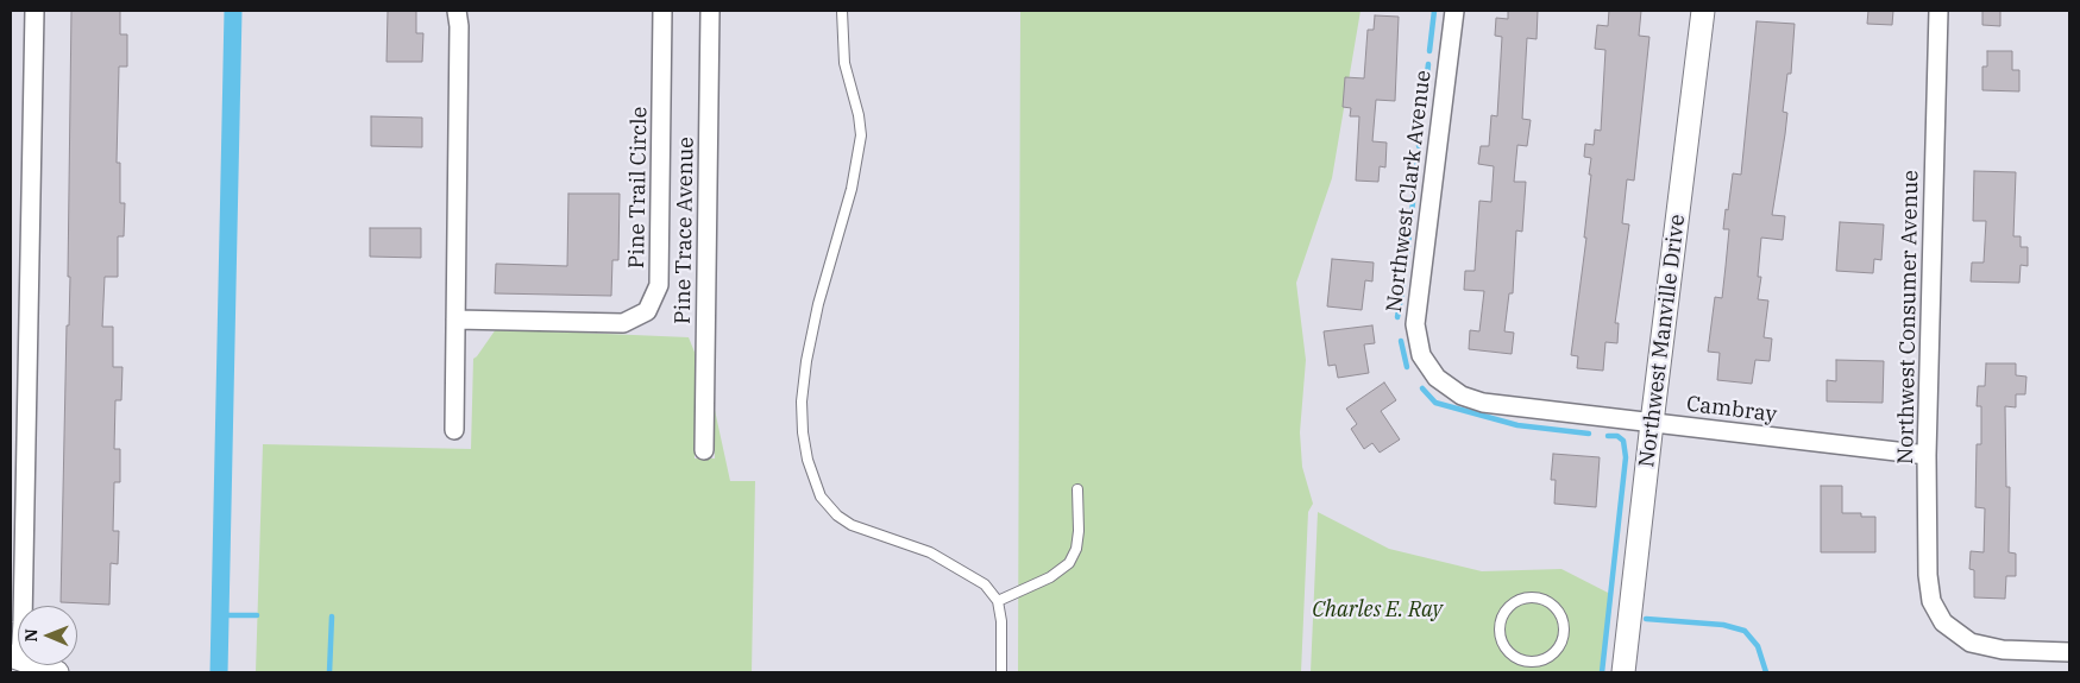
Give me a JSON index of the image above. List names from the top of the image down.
{
  "streets": {
    "street": [
      "Pine Trail Circle",
      "Northwest Clark Avenue",
      "Pine Trace Avenue",
      "Northwest Consumer Avenue",
      "Northwest Manville Drive",
      "Cambray"
    ]
  },
  "crossings": [
    ["Northwest Clark Avenue", "Cambray"],
    ["Northwest Consumer Avenue", "Cambray"],
    ["Northwest Manville Drive", "Cambray"]
  ],
  "parks": ["Charles E. Ray"],
  "north": "left"
}
